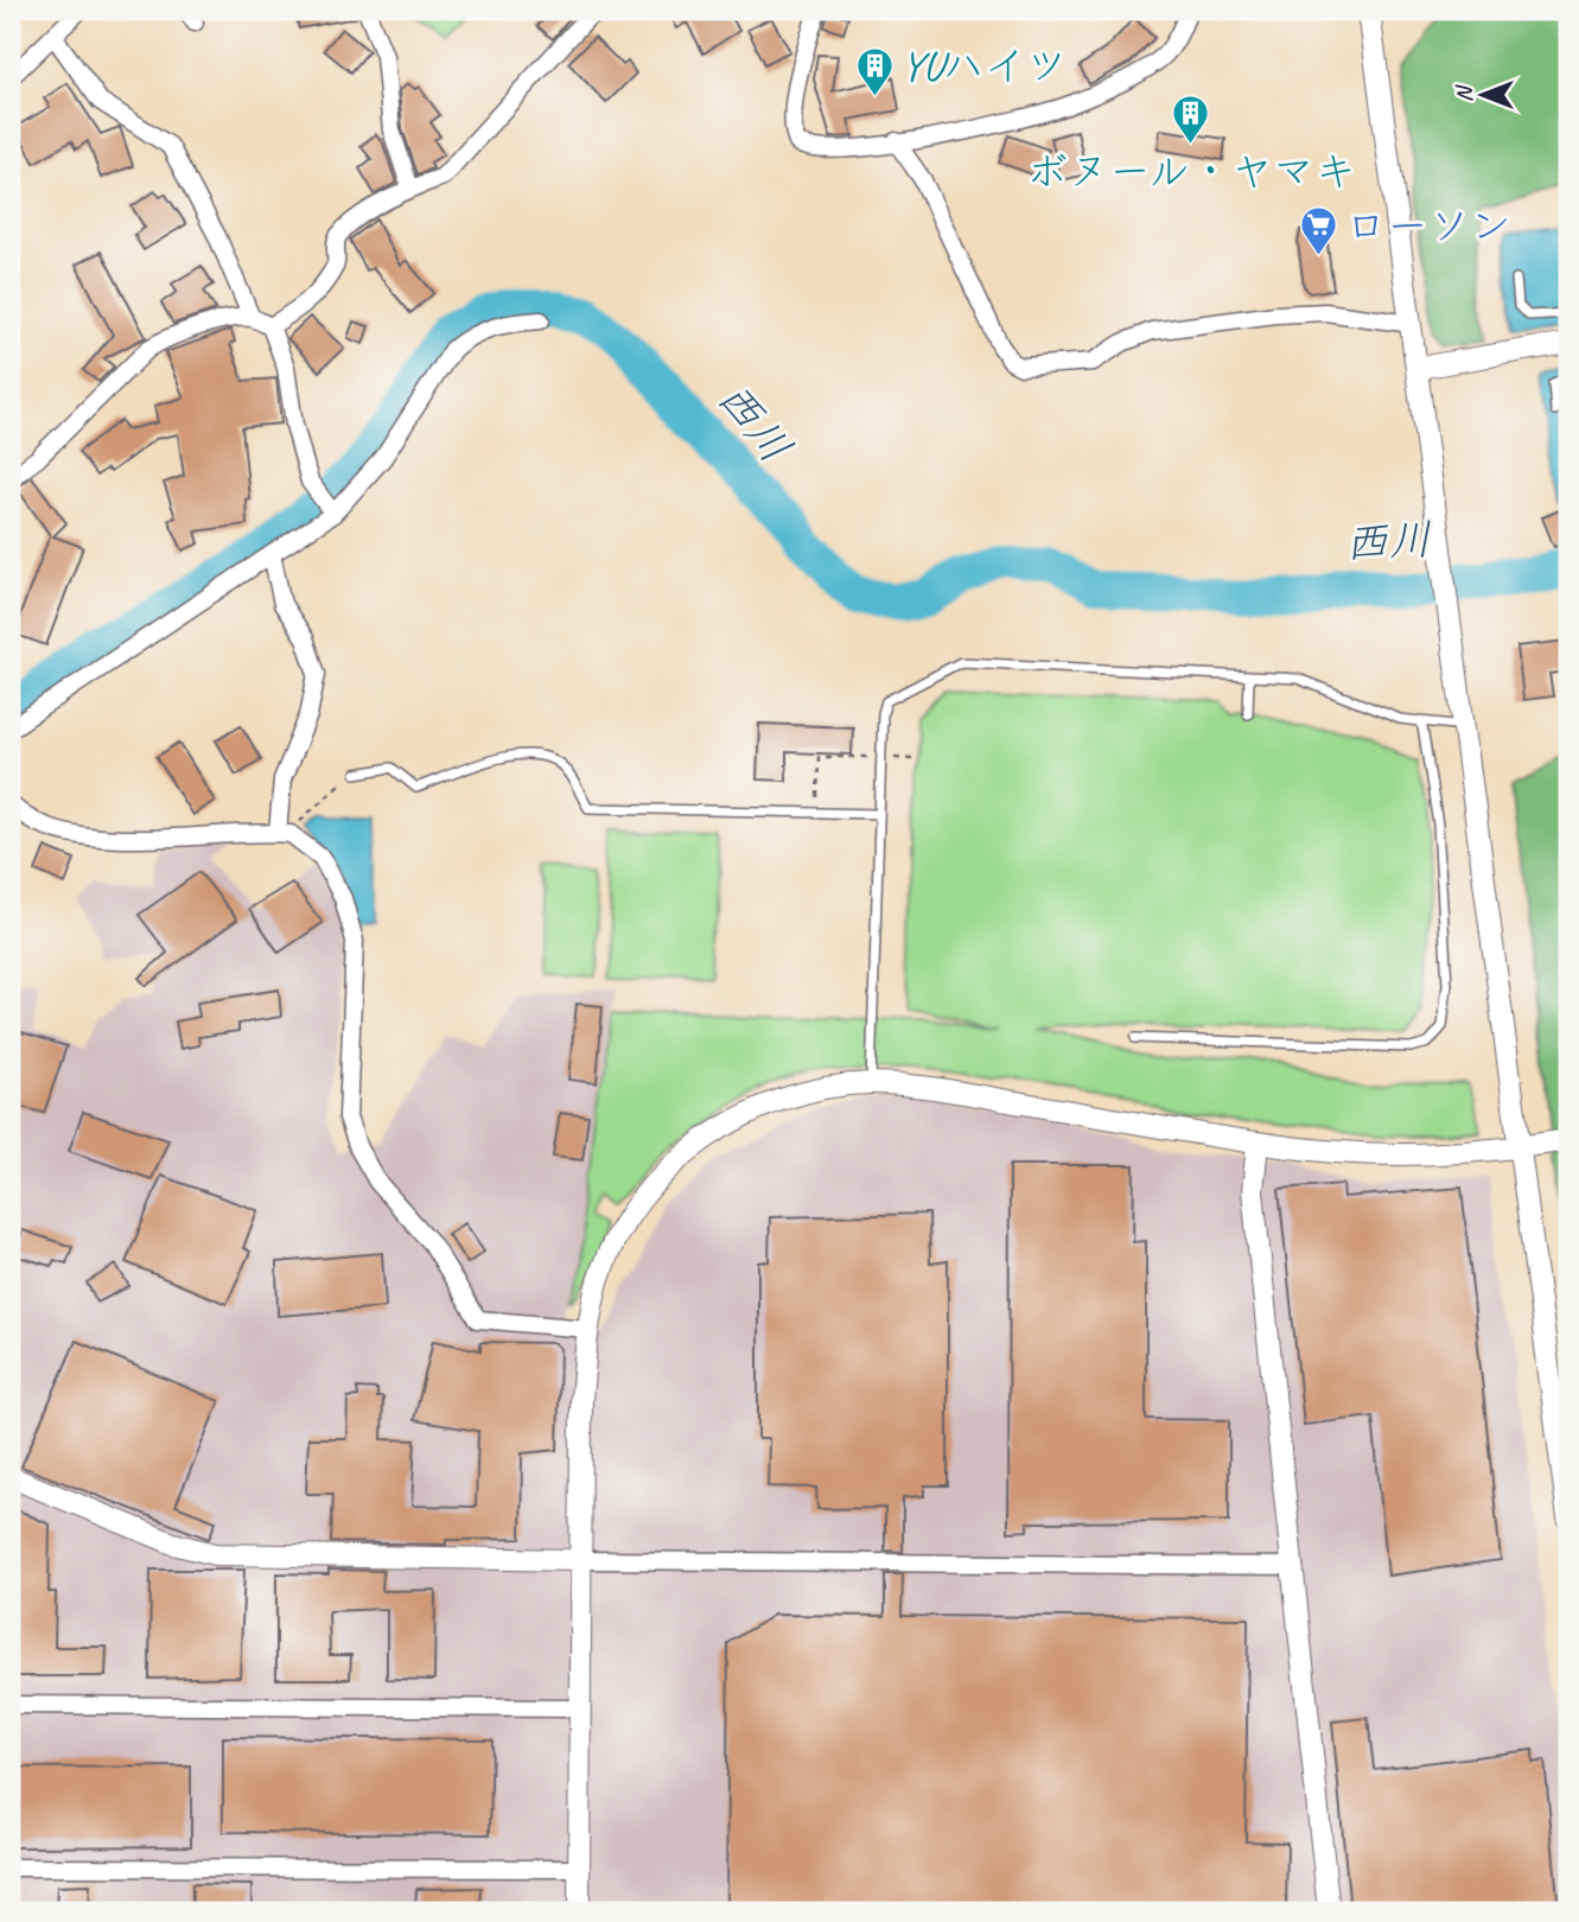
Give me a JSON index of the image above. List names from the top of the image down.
{
  "water": ["西川"],
  "places": {
    "building": ["YUハイツ", "ボヌール・ヤマキ"],
    "supermarket": ["ローソン"]
  },
  "north": "left"
}
